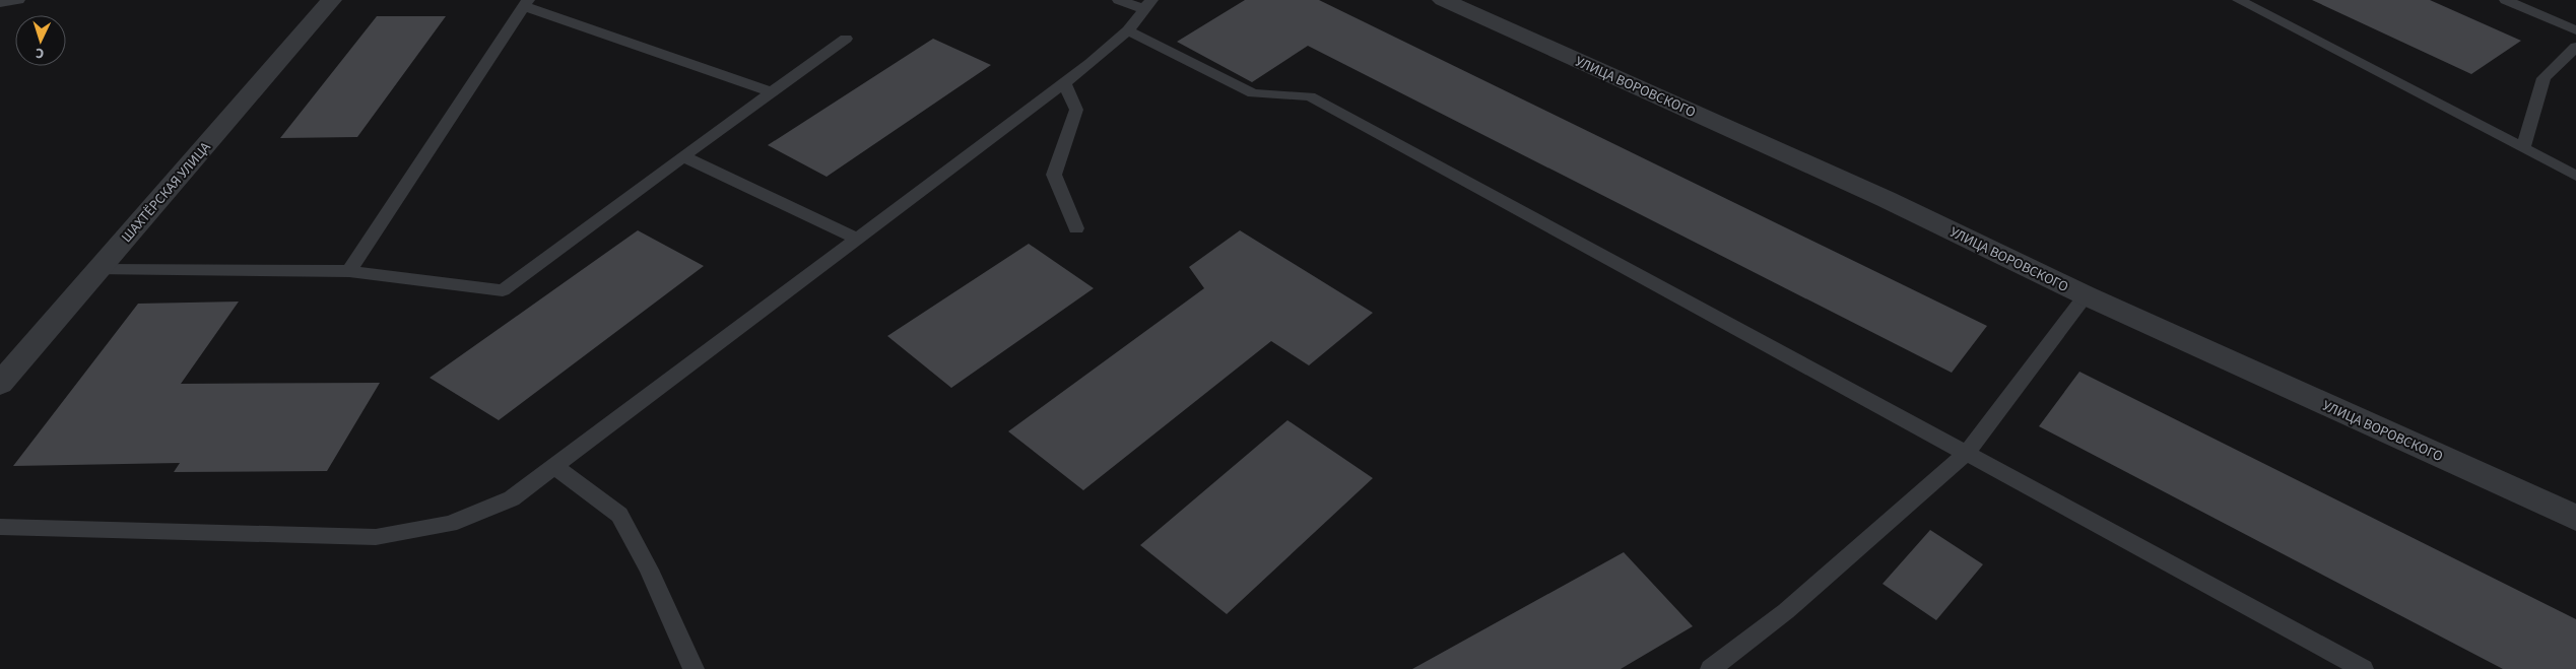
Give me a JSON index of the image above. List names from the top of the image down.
{
  "streets": {
    "street": ["УЛИЦА ВОРОВСКОГО", "ШАХТЁРСКАЯ УЛИЦА"]
  },
  "north": "bottom"
}
